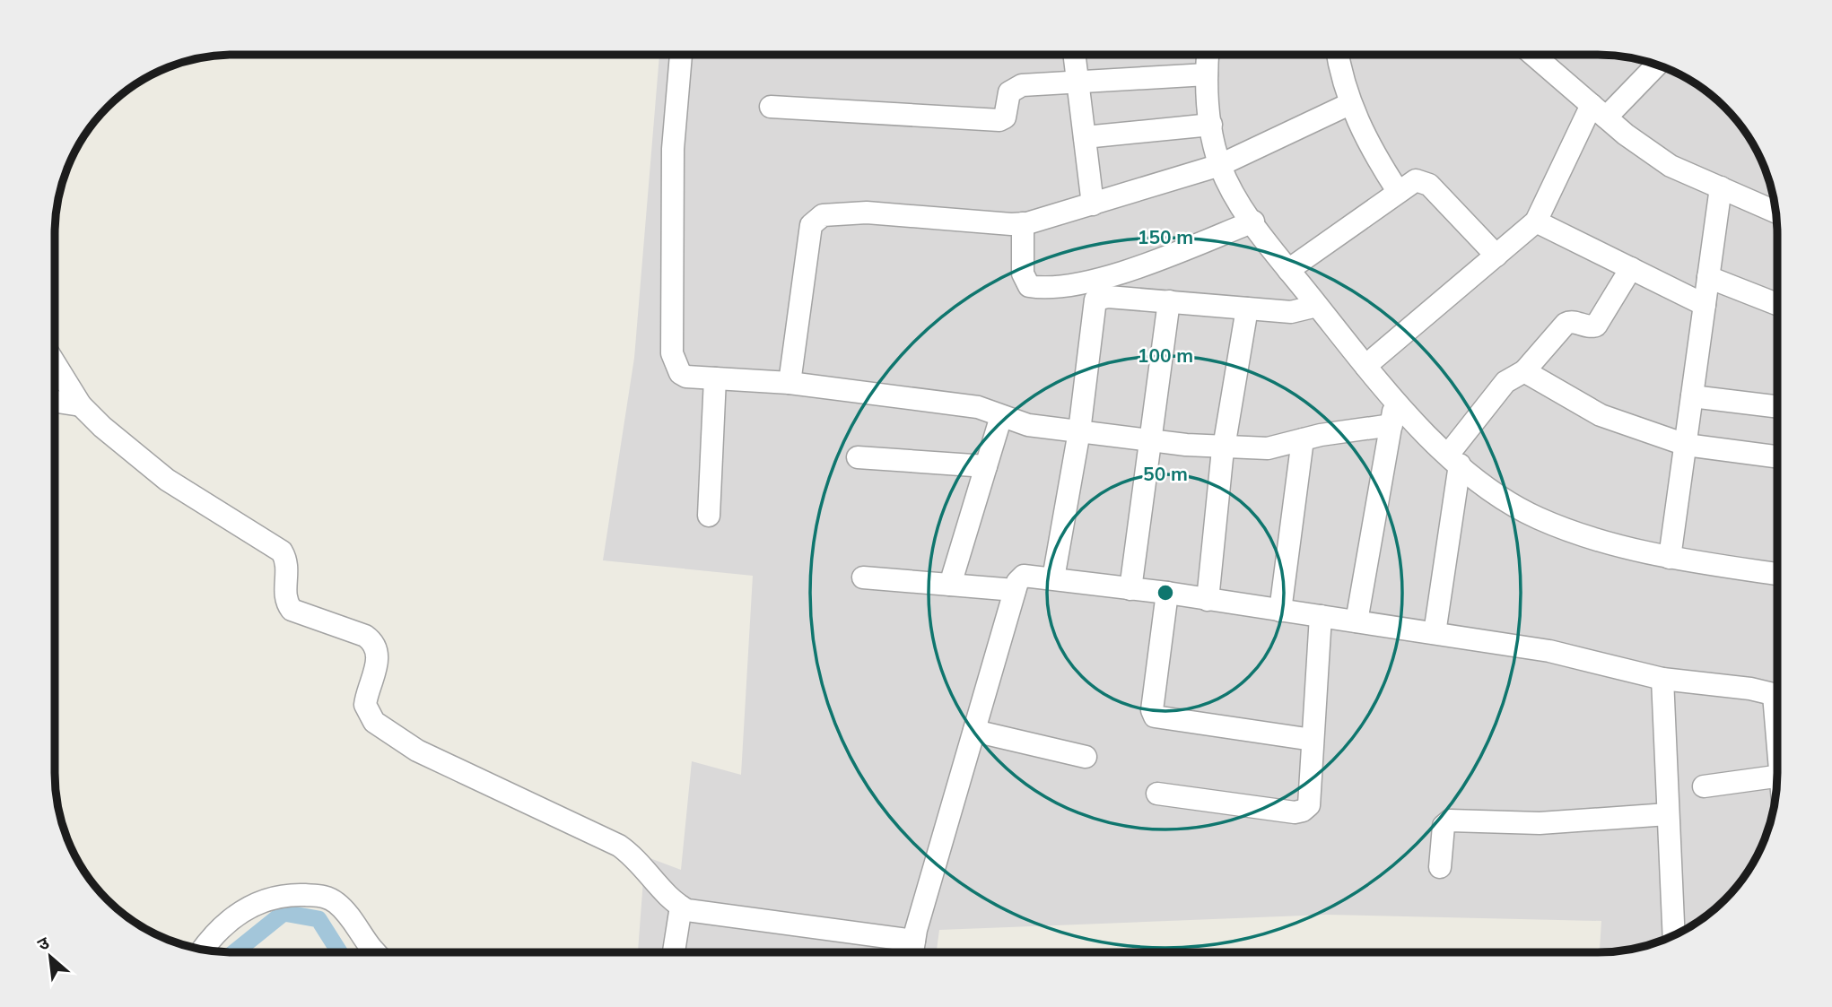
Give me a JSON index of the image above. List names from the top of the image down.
{
  "north": "top left",
  "rings": ["150 m", "100 m", "50 m"]
}
